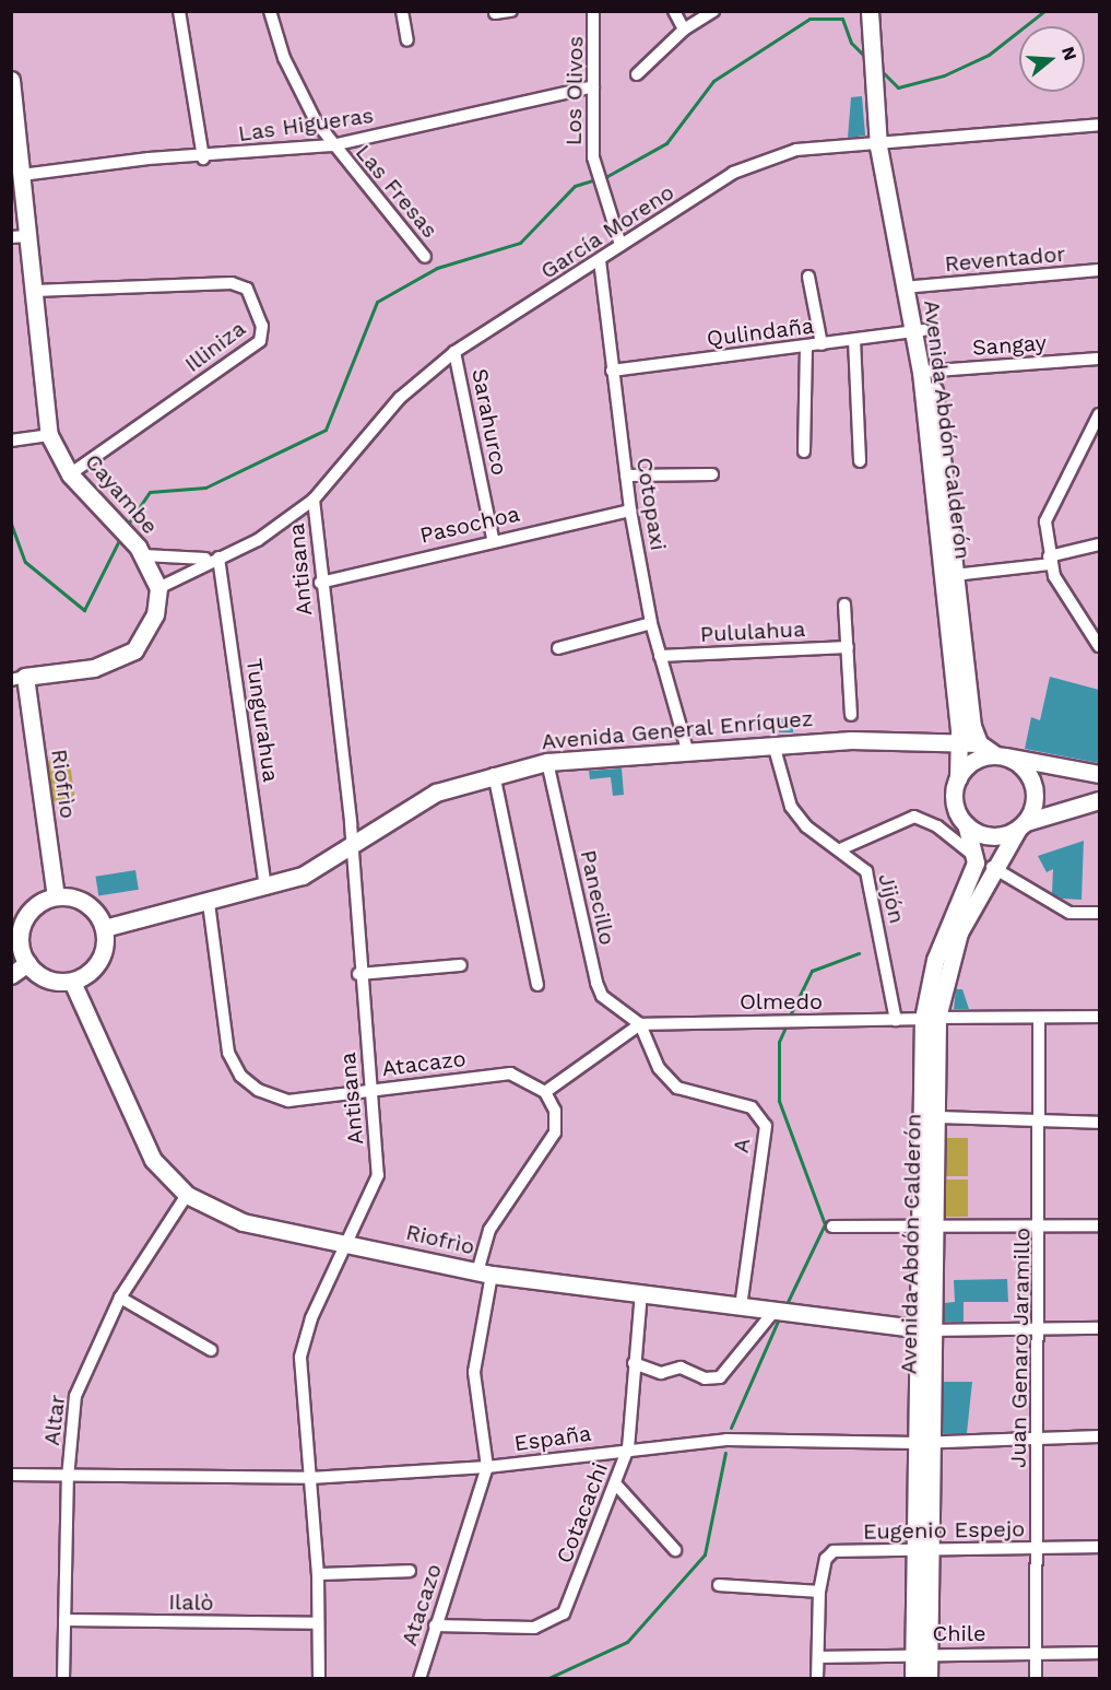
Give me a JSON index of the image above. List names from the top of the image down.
{
  "streets": {
    "street": [
      "Los Olivos",
      "Las Higueras",
      "Las Fresas",
      "García Moreno",
      "Reventador",
      "Qulindaña",
      "Sangay",
      "Illiniza",
      "Sarahurco",
      "Avenida Abdón Calderón",
      "Cayambe",
      "Cotopaxi",
      "Pasochoa",
      "Antisana",
      "Pululahua",
      "Tungurahua",
      "Avenida General Enríquez",
      "Riofrìo",
      "Panecillo",
      "Jijón",
      "Olmedo",
      "Atacazo",
      "A",
      "Juan Genaro Jaramillo",
      "Altar",
      "España",
      "Cotacachi",
      "Eugenio Espejo",
      "Ilalò",
      "Chile"
    ]
  },
  "crossings": [
    ["Los Olivos", "Las Higueras"],
    ["Los Olivos", "García Moreno"],
    ["Las Higueras", "Las Fresas"],
    ["Las Higueras", "Cayambe"],
    ["García Moreno", "Sarahurco"],
    ["García Moreno", "Avenida Abdón Calderón"],
    ["García Moreno", "Cayambe"],
    ["García Moreno", "Cotopaxi"],
    ["García Moreno", "Antisana"],
    ["García Moreno", "Tungurahua"],
    ["Reventador", "Avenida Abdón Calderón"],
    ["Qulindaña", "Avenida Abdón Calderón"],
    ["Qulindaña", "Cotopaxi"],
    ["Sangay", "Avenida Abdón Calderón"],
    ["Illiniza", "Cayambe"],
    ["Sarahurco", "Pasochoa"],
    ["Avenida Abdón Calderón", "Avenida General Enríquez"],
    ["Avenida Abdón Calderón", "Riofrìo"],
    ["Avenida Abdón Calderón", "Olmedo"],
    ["Avenida Abdón Calderón", "España"],
    ["Avenida Abdón Calderón", "Eugenio Espejo"],
    ["Avenida Abdón Calderón", "Chile"],
    ["Cotopaxi", "Pasochoa"],
    ["Cotopaxi", "Pululahua"],
    ["Cotopaxi", "Avenida General Enríquez"],
    ["Pasochoa", "Antisana"],
    ["Antisana", "Avenida General Enríquez"],
    ["Antisana", "Riofrìo"],
    ["Antisana", "Atacazo"],
    ["Antisana", "España"],
    ["Antisana", "Ilalò"],
    ["Tungurahua", "Avenida General Enríquez"],
    ["Avenida General Enríquez", "Riofrìo"],
    ["Avenida General Enríquez", "Panecillo"],
    ["Avenida General Enríquez", "Jijón"],
    ["Avenida General Enríquez", "Atacazo"],
    ["Riofrìo", "Atacazo"],
    ["Riofrìo", "A"],
    ["Riofrìo", "Altar"],
    ["Riofrìo", "Cotacachi"],
    ["Panecillo", "Olmedo"],
    ["Panecillo", "A"],
    ["Jijón", "Olmedo"],
    ["Olmedo", "A"],
    ["Olmedo", "Juan Genaro Jaramillo"],
    ["Atacazo", "España"],
    ["Atacazo", "Cotacachi"],
    ["Juan Genaro Jaramillo", "España"],
    ["Juan Genaro Jaramillo", "Eugenio Espejo"],
    ["Juan Genaro Jaramillo", "Chile"],
    ["Altar", "España"],
    ["Altar", "Ilalò"],
    ["España", "Cotacachi"]
  ],
  "north": "right"
}
